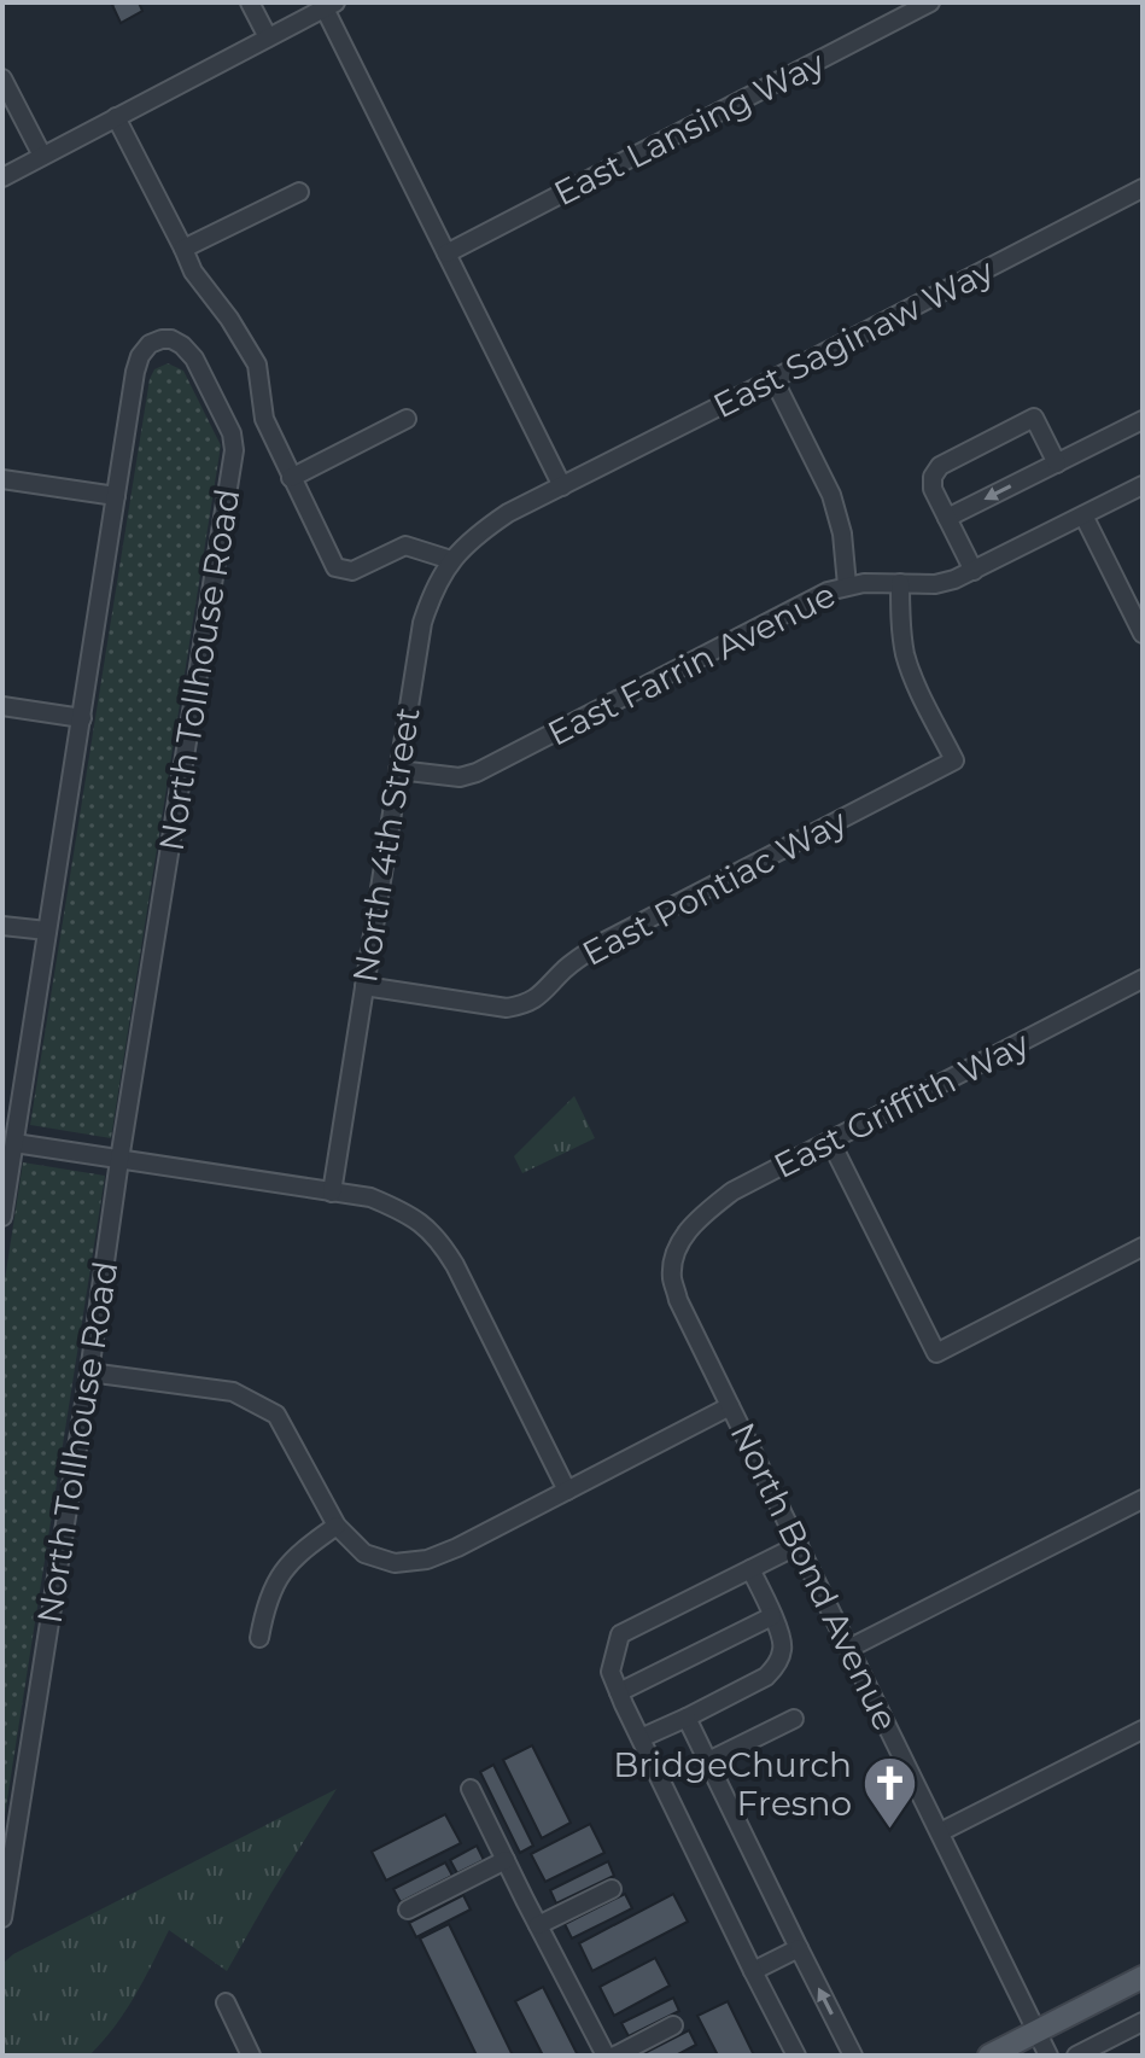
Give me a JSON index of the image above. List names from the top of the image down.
{
  "streets": {
    "street": [
      "East Lansing Way",
      "East Saginaw Way",
      "East Farrin Avenue",
      "North Tollhouse Road",
      "North 4th Street",
      "East Pontiac Way",
      "East Griffith Way",
      "North Bond Avenue"
    ]
  },
  "crossings": [
    ["East Saginaw Way", "North 4th Street"],
    ["East Farrin Avenue", "North 4th Street"],
    ["East Farrin Avenue", "East Pontiac Way"],
    ["North 4th Street", "East Pontiac Way"],
    ["East Griffith Way", "North Bond Avenue"]
  ],
  "places": {
    "church": ["BridgeChurch Fresno"]
  }
}
